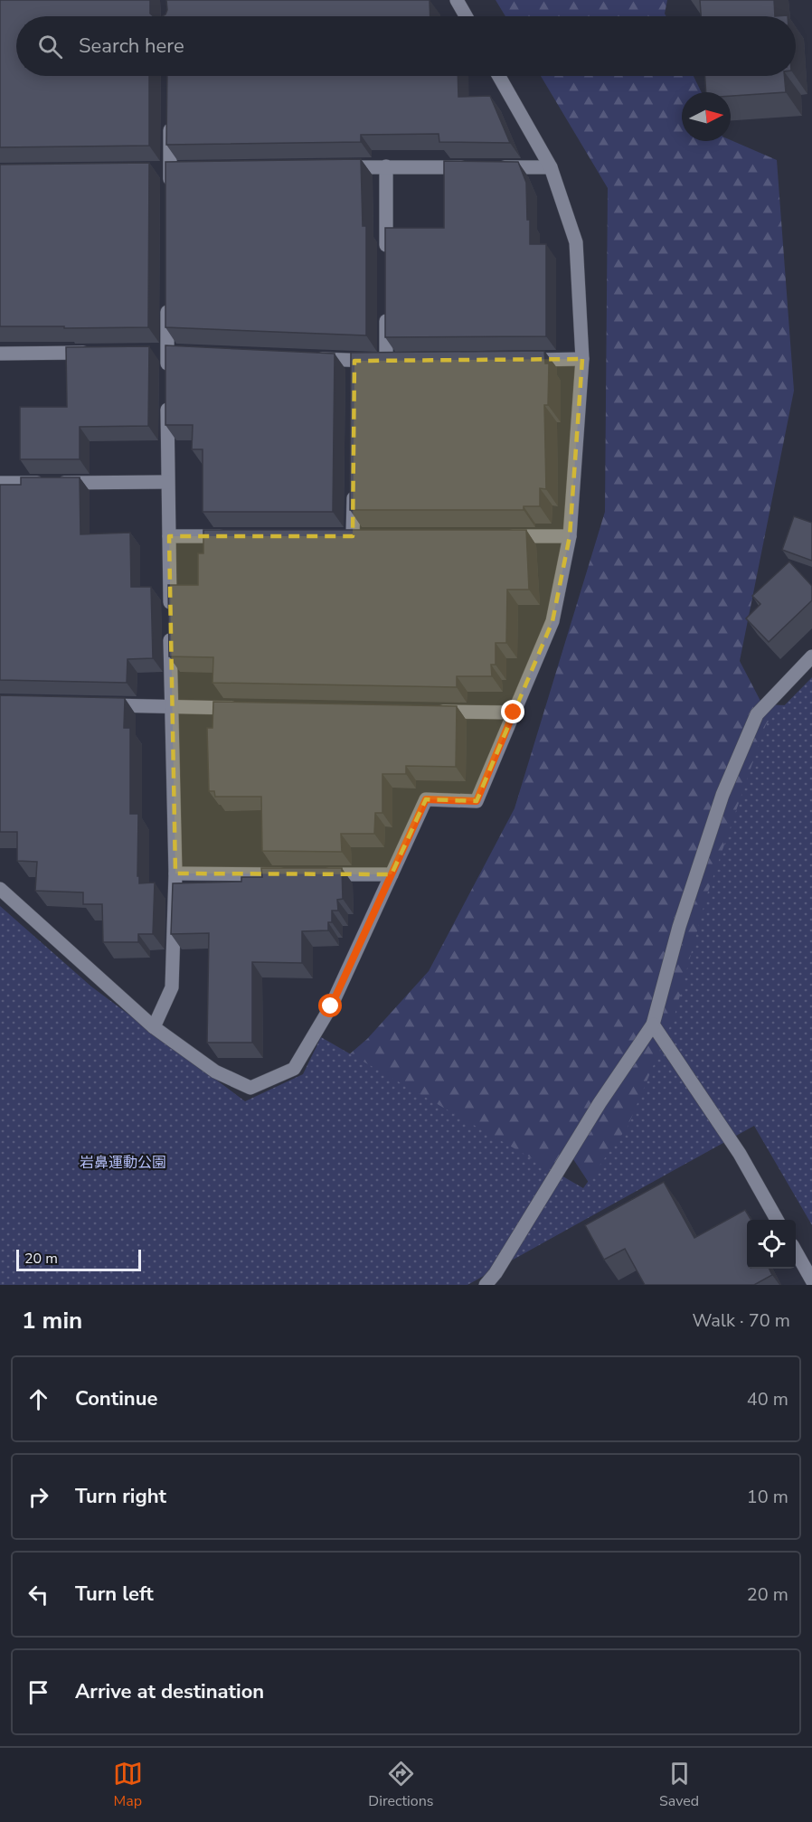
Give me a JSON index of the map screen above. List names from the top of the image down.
{
  "parks": ["岩鼻運動公園"],
  "scale_bar": "20 m",
  "north": "right",
  "page": {
    "search": "Search here",
    "scale": "20 m",
    "heading": ["1 min", "Walk · 70 m"],
    "list": [
      ["Continue", "40 m"],
      ["Turn right", "10 m"],
      ["Turn left", "20 m"],
      "Arrive at destination"
    ],
    "nav": ["Map", "Directions", "Saved"]
  }
}
